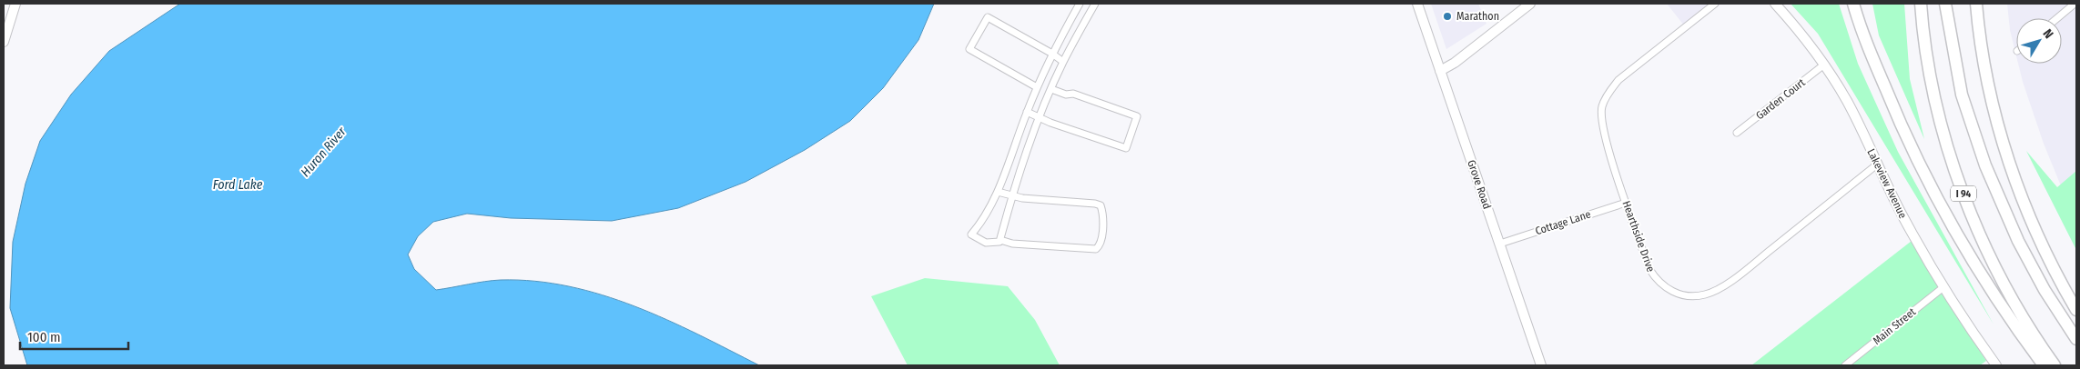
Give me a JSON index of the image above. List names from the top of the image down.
{
  "streets": {
    "highway": ["I 94"],
    "street": [
      "Garden Court",
      "Lakeview Avenue",
      "Grove Road",
      "Cottage Lane",
      "Hearthside Drive",
      "Main Street"
    ]
  },
  "crossings": [
    ["Garden Court", "Lakeview Avenue"],
    ["Lakeview Avenue", "Hearthside Drive"],
    ["Lakeview Avenue", "Main Street"],
    ["Grove Road", "Cottage Lane"],
    ["Cottage Lane", "Hearthside Drive"]
  ],
  "water": ["Huron River", "Ford Lake"],
  "places": ["Marathon"],
  "scale_bar": "100 m",
  "north": "top right"
}
